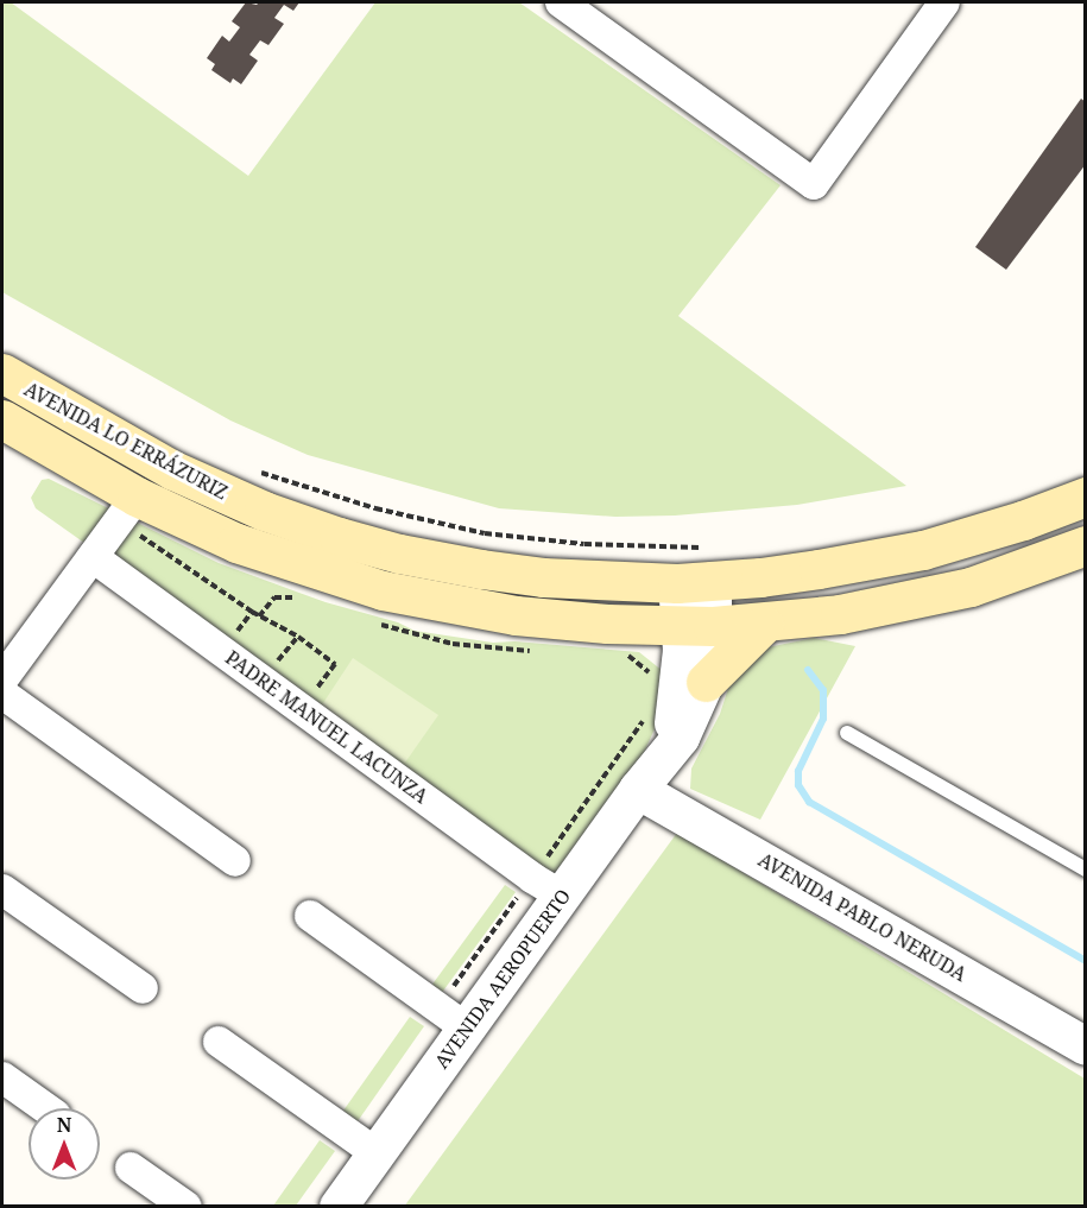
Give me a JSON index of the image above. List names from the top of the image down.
{
  "streets": {
    "main road": ["AVENIDA LO ERRÁZURIZ"],
    "street": ["PADRE MANUEL LACUNZA", "AVENIDA PABLO NERUDA", "AVENIDA AEROPUERTO"]
  },
  "crossings": [
    ["AVENIDA LO ERRÁZURIZ", "AVENIDA AEROPUERTO"],
    ["PADRE MANUEL LACUNZA", "AVENIDA AEROPUERTO"],
    ["AVENIDA PABLO NERUDA", "AVENIDA AEROPUERTO"]
  ],
  "north": "top"
}
